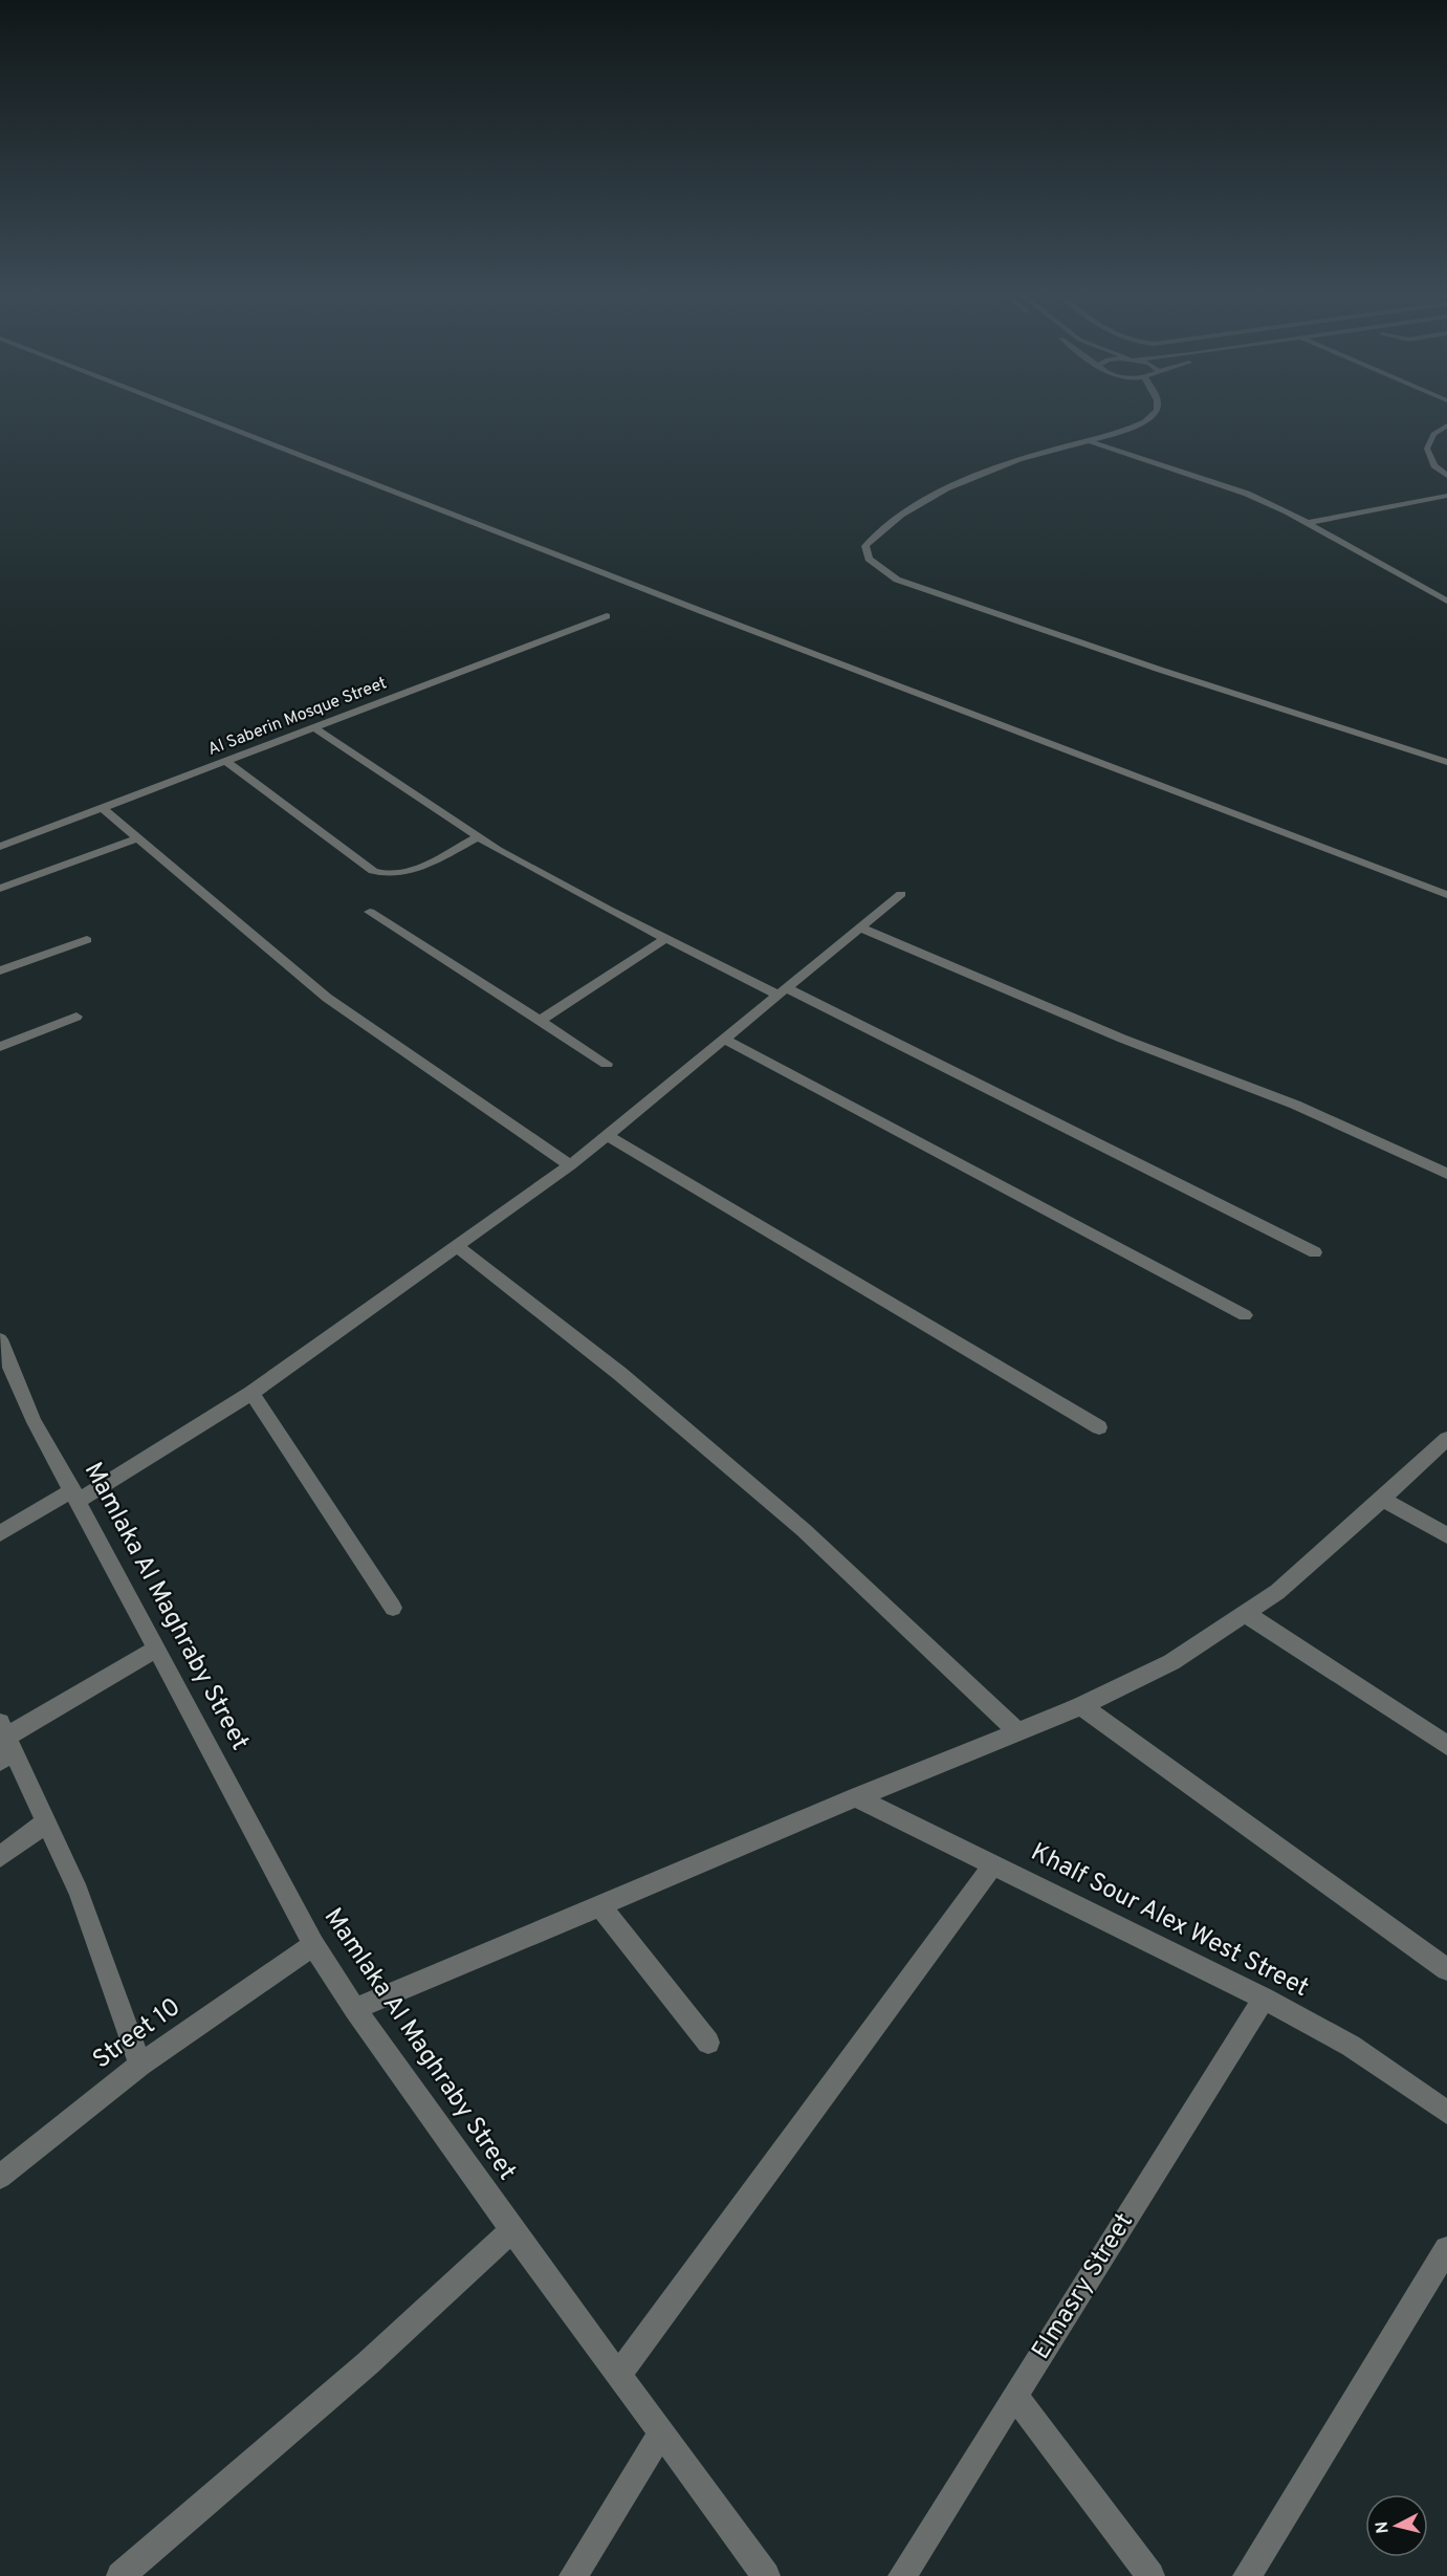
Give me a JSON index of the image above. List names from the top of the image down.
{
  "streets": {
    "street": [
      "Al Saberin Mosque Street",
      "Mamlaka Al Maghraby Street",
      "Khalf Sour Alex West Street",
      "Street 10",
      "Elmasry Street"
    ]
  },
  "crossings": [
    ["Mamlaka Al Maghraby Street", "Street 10"],
    ["Khalf Sour Alex West Street", "Elmasry Street"]
  ],
  "north": "left"
}
